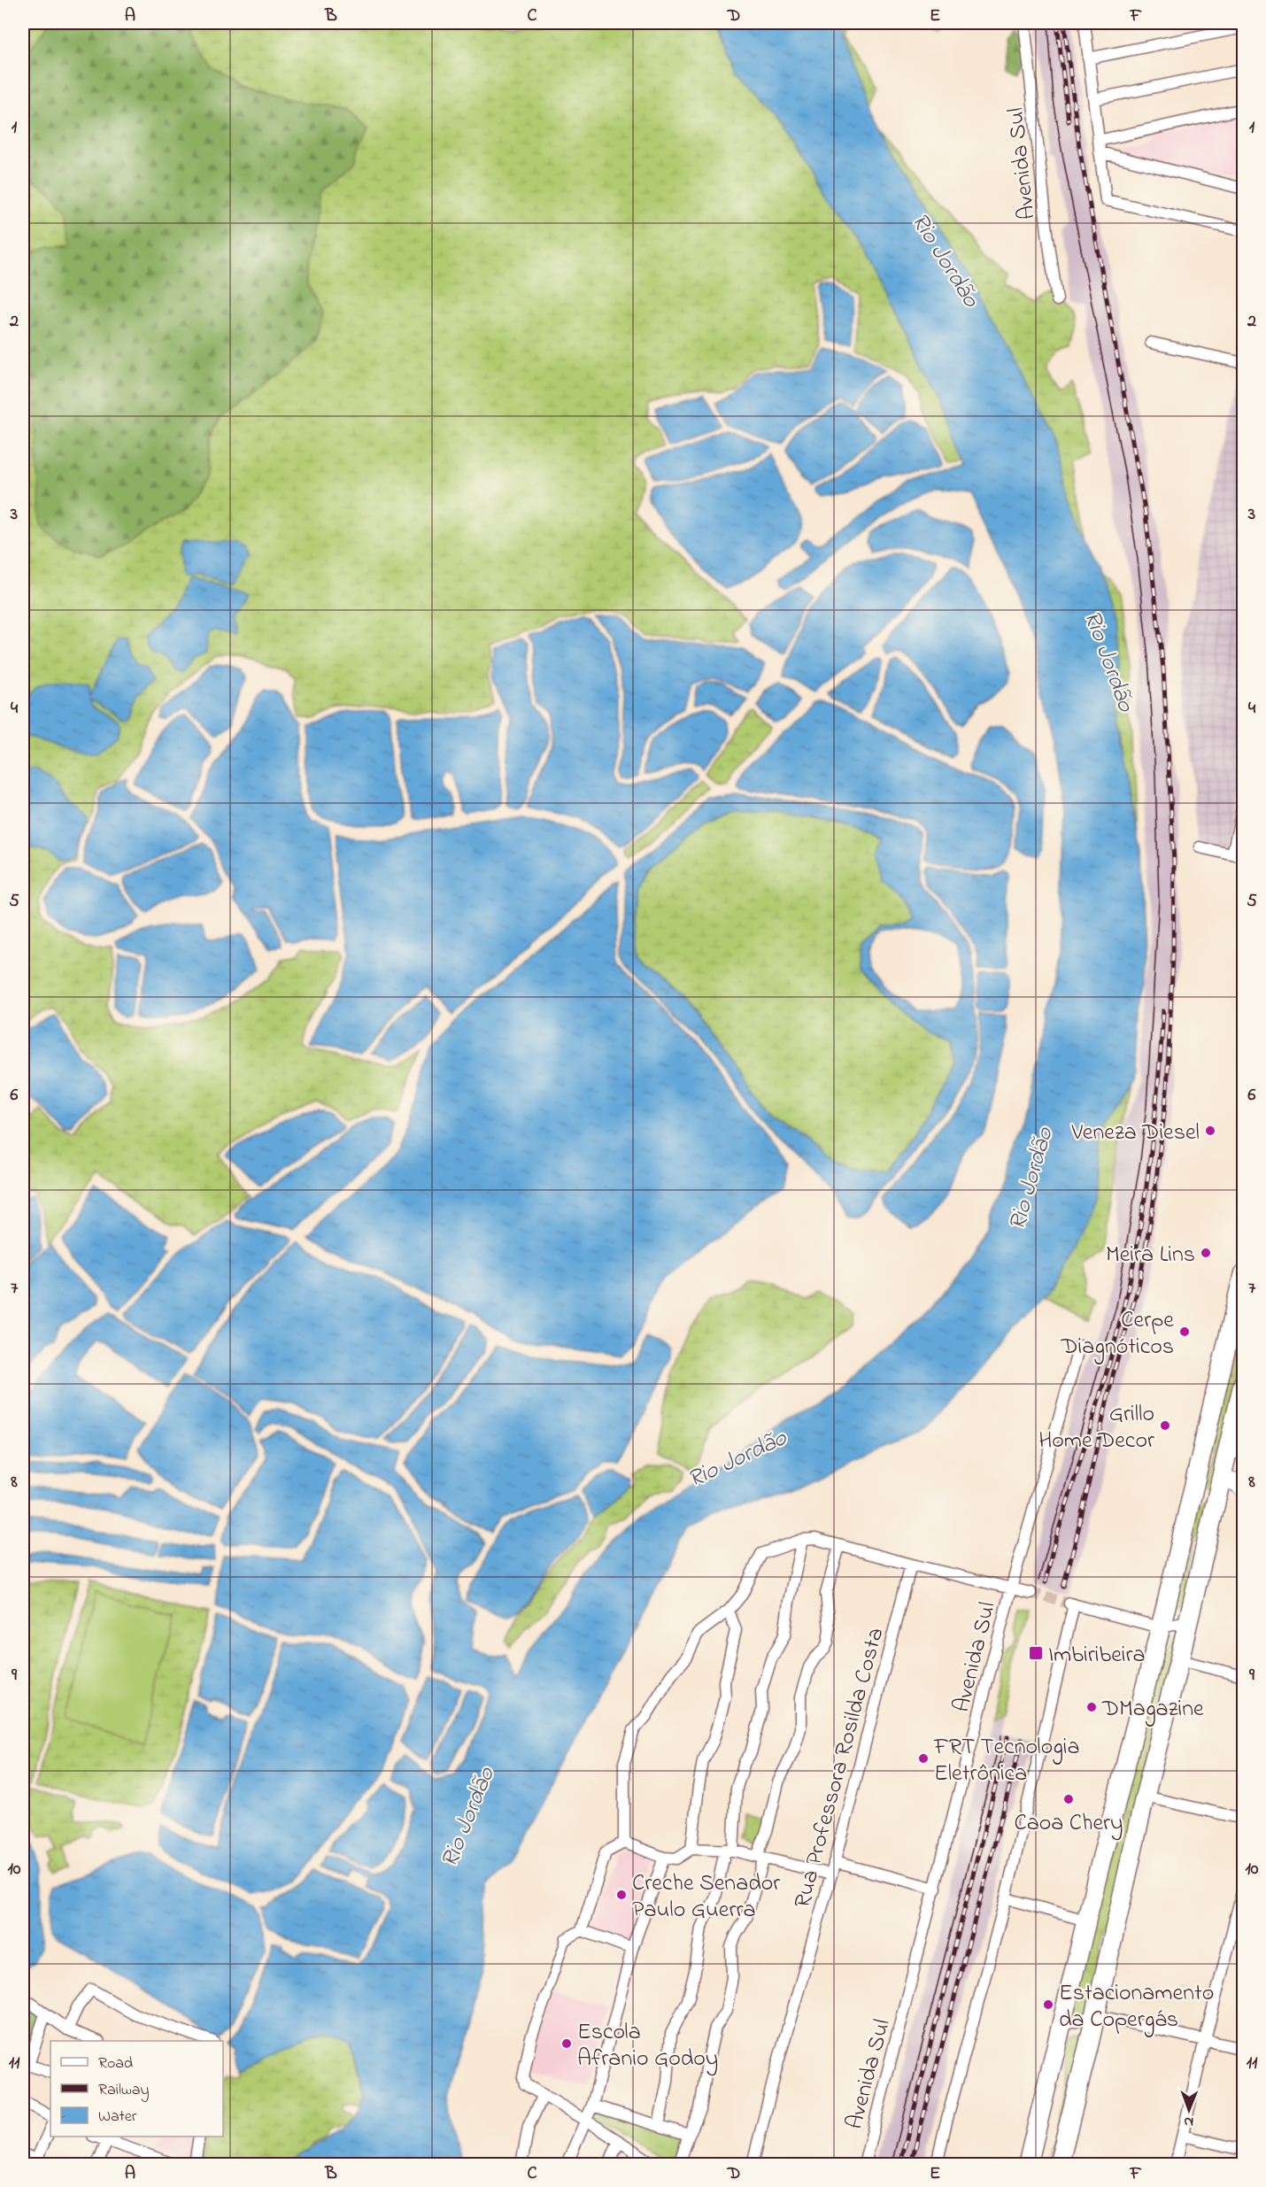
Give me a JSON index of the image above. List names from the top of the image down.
{
  "streets": {
    "street": ["Avenida Sul", "Rua Professora Rosilda Costa"]
  },
  "water": ["Rio Jordão"],
  "places": {
    "other": [
      "Veneza Diesel",
      "Meira Lins",
      "Cerpe Diagnóticos",
      "Grillo Home Decor",
      "DMagazine",
      "FRT Tecnologia Eletrônica",
      "Caoa Chery",
      "Creche Senador Paulo Guerra",
      "Estacionamento da Copergás",
      "Escola Afranio Godoy"
    ],
    "transit": ["Imbiribeira"]
  },
  "legend": ["Road", "Railway", "Water"],
  "north": "bottom",
  "grid": {
    "columns": [
      "A",
      "B",
      "C",
      "D",
      "E",
      "F"
    ],
    "rows": [
      "1",
      "2",
      "3",
      "4",
      "5",
      "6",
      "7",
      "8",
      "9",
      "10",
      "11"
    ]
  }
}
